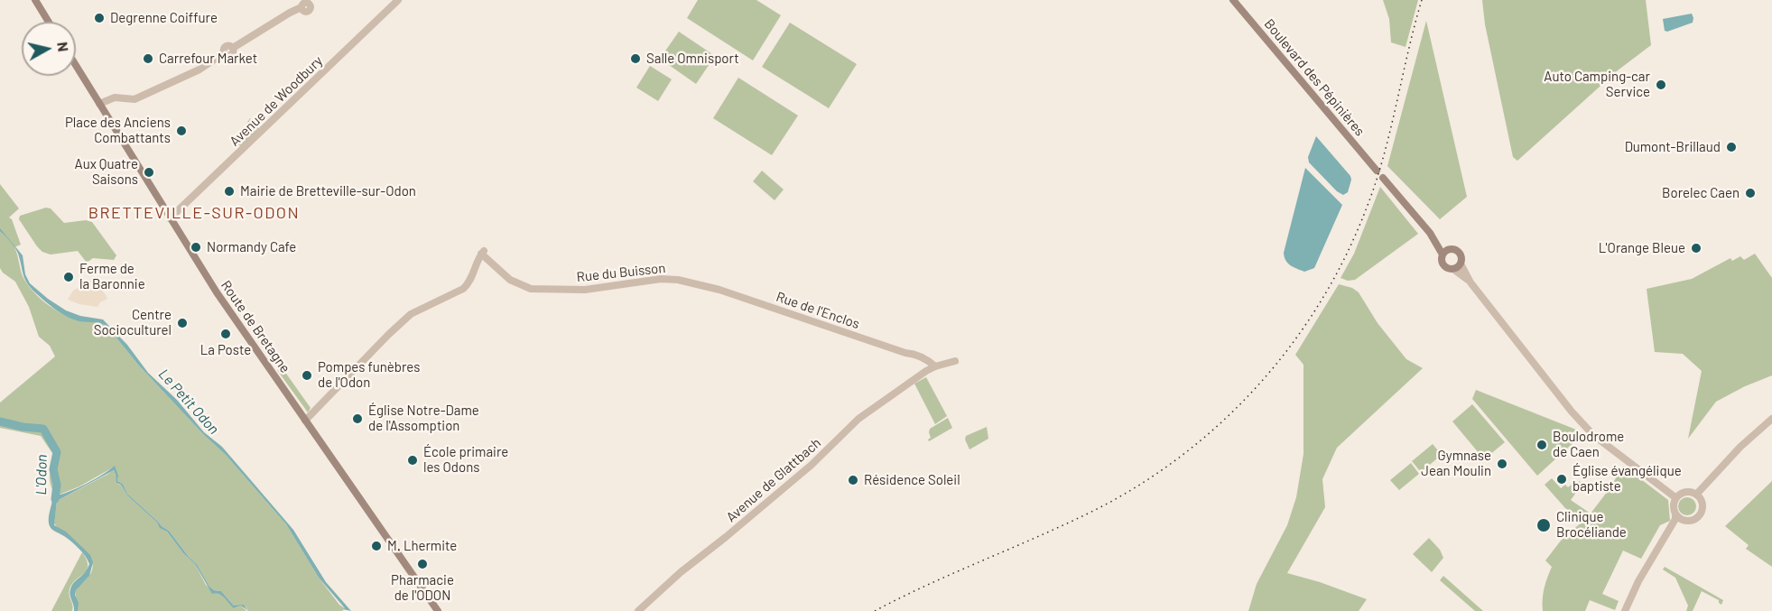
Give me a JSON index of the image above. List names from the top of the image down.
{
  "streets": {
    "main road": ["Boulevard des Pépinières", "Route de Bretagne"],
    "street": [
      "Avenue de Woodbury",
      "Rue du Buisson",
      "Rue de l'Enclos",
      "Avenue de Glattbach"
    ]
  },
  "crossings": [
    ["Avenue de Woodbury", "Route de Bretagne"],
    ["Rue du Buisson", "Rue de l'Enclos"],
    ["Rue du Buisson", "Route de Bretagne"],
    ["Rue de l'Enclos", "Avenue de Glattbach"]
  ],
  "districts": ["BRETTEVILLE-SUR-ODON"],
  "water": ["Le Petit Odon", "L'Odon"],
  "places": [
    "Degrenne Coiffure",
    "Carrefour Market",
    "Salle Omnisport",
    "Auto Camping-car Service",
    "Place des Anciens Combattants",
    "Dumont-Brillaud",
    "Aux Quatre Saisons",
    "Mairie de Bretteville-sur-Odon",
    "Borelec Caen",
    "Normandy Cafe",
    "L'Orange Bleue",
    "Ferme de la Baronnie",
    "Centre Socioculturel",
    "La Poste",
    "Pompes funèbres de l'Odon",
    "Église Notre-Dame de l'Assomption",
    "Boulodrome de Caen",
    "École primaire les Odons",
    "Gymnase Jean Moulin",
    "Église évangélique baptiste",
    "Résidence Soleil",
    "Clinique Brocéliande",
    "M. Lhermite",
    "Pharmacie de l'ODON"
  ],
  "north": "right"
}
